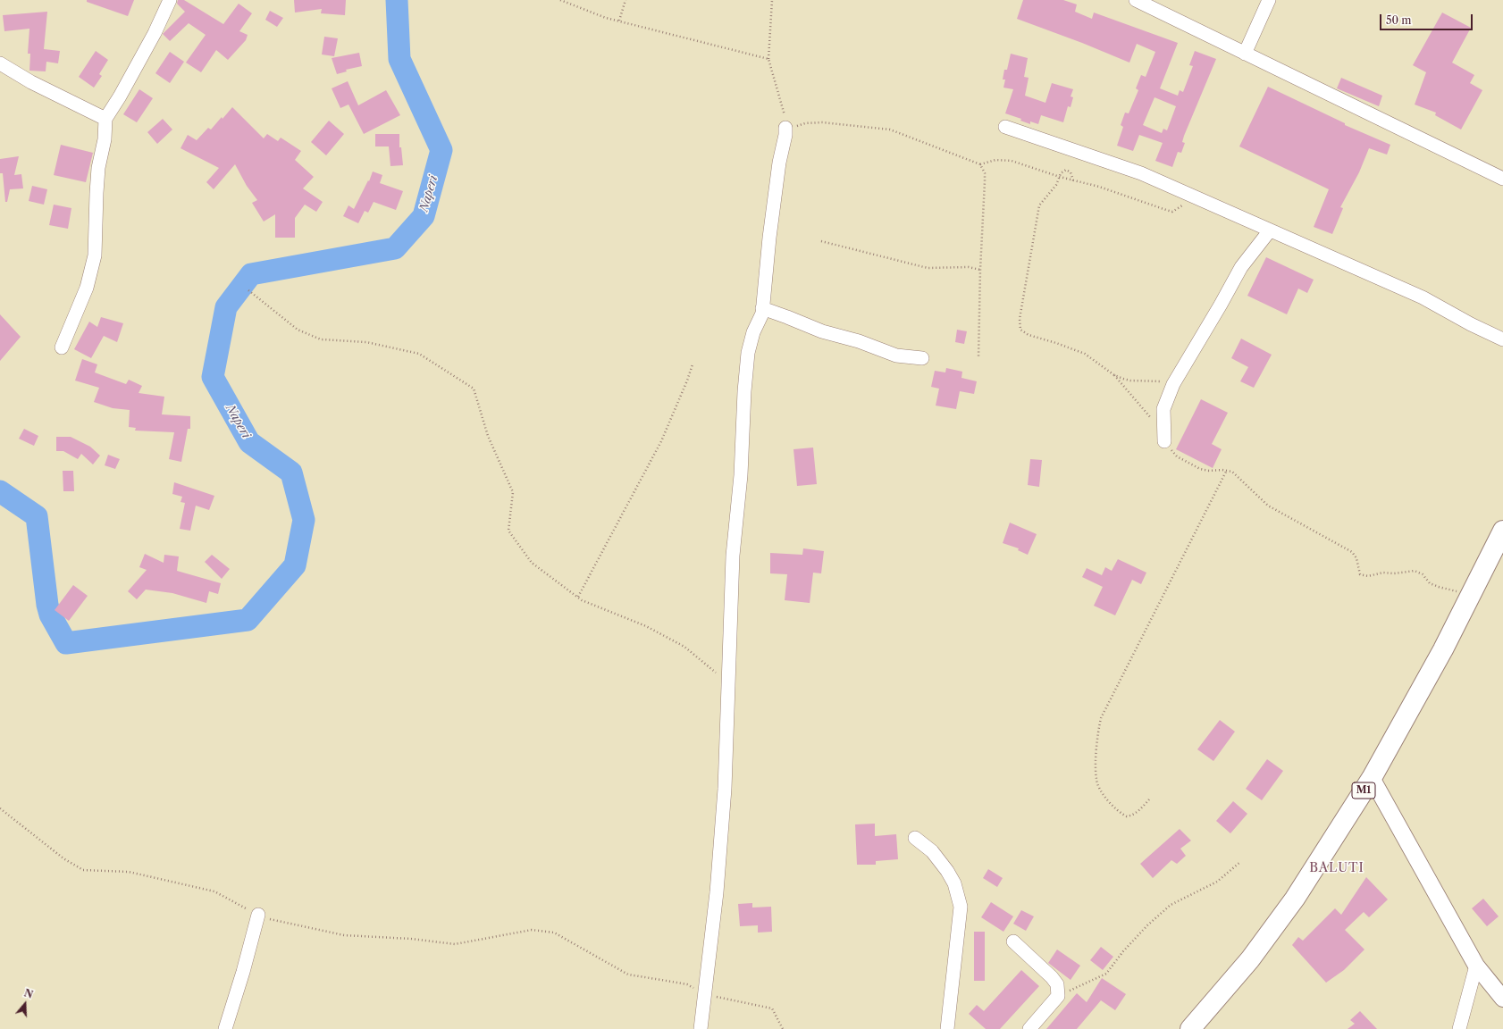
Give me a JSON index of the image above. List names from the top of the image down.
{
  "streets": {
    "highway": ["M1"]
  },
  "districts": ["BALUTI"],
  "water": ["Naperi"],
  "scale_bar": "50 m",
  "north": "top"
}
